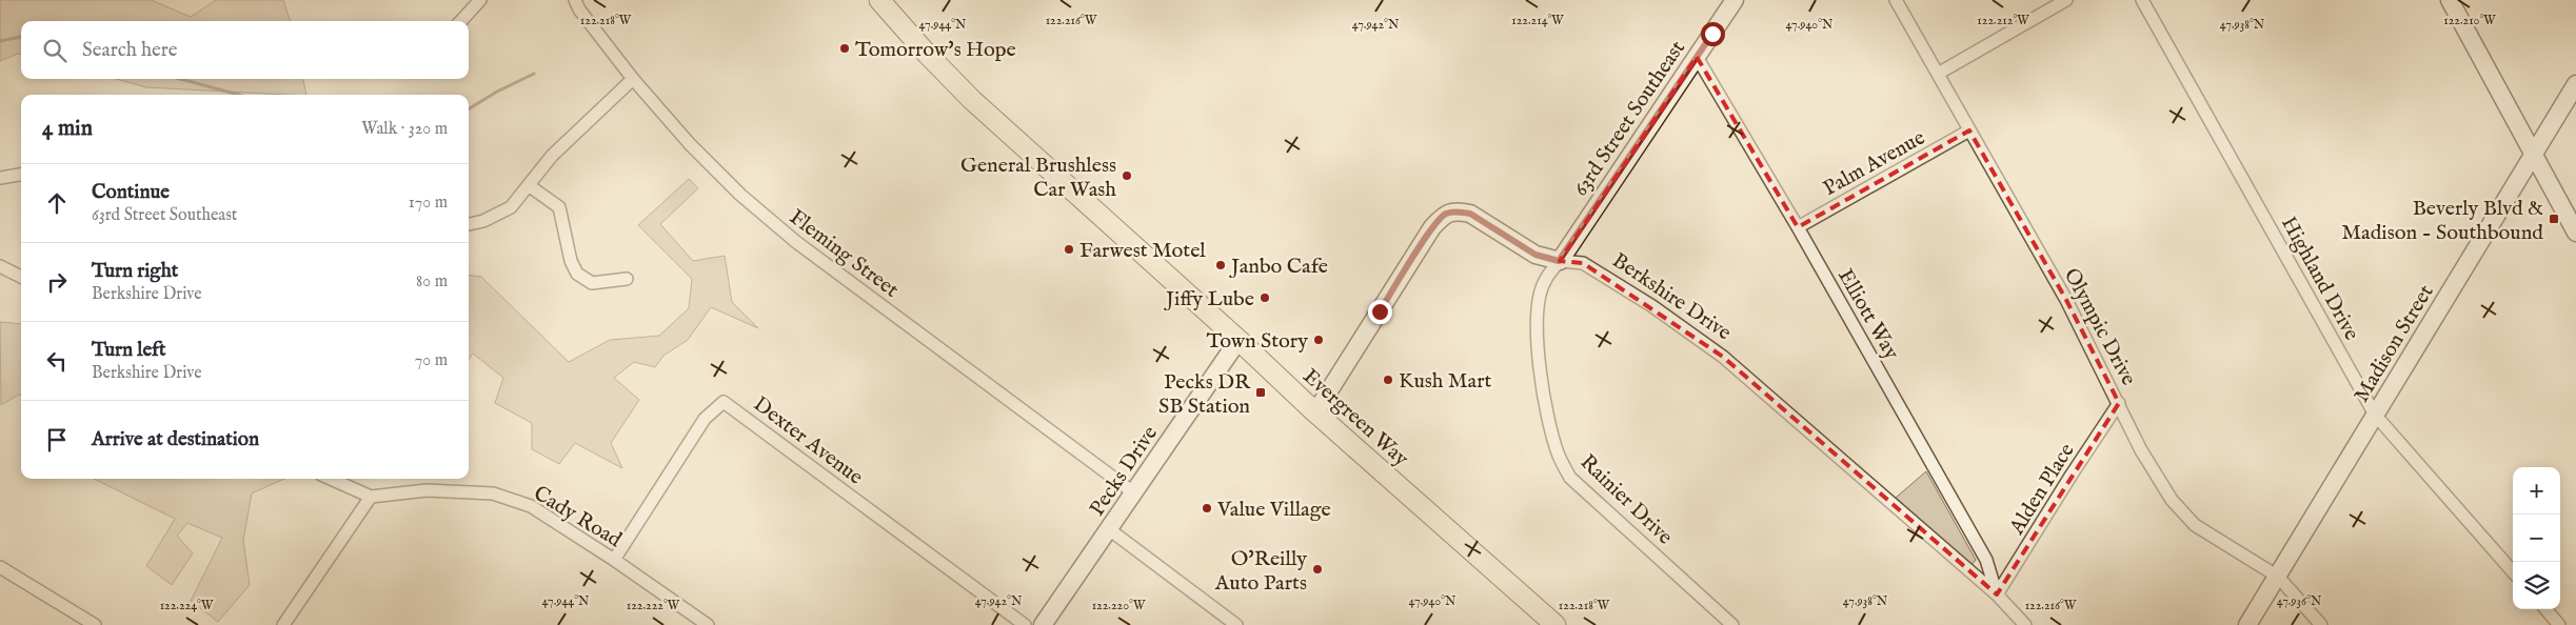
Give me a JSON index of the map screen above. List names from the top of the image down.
{
  "streets": {
    "main road": ["Evergreen Way"],
    "street": [
      "63rd Street Southeast",
      "Palm Avenue",
      "Fleming Street",
      "Highland Drive",
      "Berkshire Drive",
      "Elliott Way",
      "Olympic Drive",
      "Madison Street",
      "Dexter Avenue",
      "Pecks Drive",
      "Alden Place",
      "Rainier Drive",
      "Cady Road"
    ]
  },
  "crossings": [
    ["63rd Street Southeast", "Berkshire Drive"],
    ["63rd Street Southeast", "Elliott Way"],
    ["63rd Street Southeast", "Rainier Drive"],
    ["Palm Avenue", "Elliott Way"],
    ["Palm Avenue", "Olympic Drive"],
    ["Fleming Street", "Pecks Drive"],
    ["Highland Drive", "Madison Street"],
    ["Berkshire Drive", "Elliott Way"],
    ["Berkshire Drive", "Evergreen Way"],
    ["Berkshire Drive", "Alden Place"],
    ["Berkshire Drive", "Rainier Drive"],
    ["Elliott Way", "Alden Place"],
    ["Olympic Drive", "Madison Street"],
    ["Olympic Drive", "Alden Place"],
    ["Evergreen Way", "Pecks Drive"],
    ["Dexter Avenue", "Cady Road"]
  ],
  "places": {
    "other": [
      "Tomorrow's Hope",
      "General Brushless Car Wash",
      "Farwest Motel",
      "Janbo Cafe",
      "Jiffy Lube",
      "Town Story",
      "Kush Mart",
      "Value Village",
      "O'Reilly Auto Parts"
    ],
    "transit": ["Beverly Blvd & Madison - Southbound", "Pecks DR SB Station"]
  },
  "page": {
    "search": "Search here",
    "heading": ["4 min", "Walk · 320 m"],
    "list": [
      ["Continue", "63rd Street Southeast", "170 m"],
      ["Turn right", "Berkshire Drive", "80 m"],
      ["Turn left", "Berkshire Drive", "70 m"],
      "Arrive at destination"
    ],
    "map_buttons": ["+", "−"]
  },
  "coordinates": [
    "122.218°W",
    "122.214°W",
    "122.216°W",
    "122.212°W",
    "122.210°W",
    "47.944°N",
    "47.942°N",
    "47.940°N",
    "47.938°N",
    "47.936°N",
    "122.224°W",
    "122.222°W",
    "122.220°W"
  ]
}
